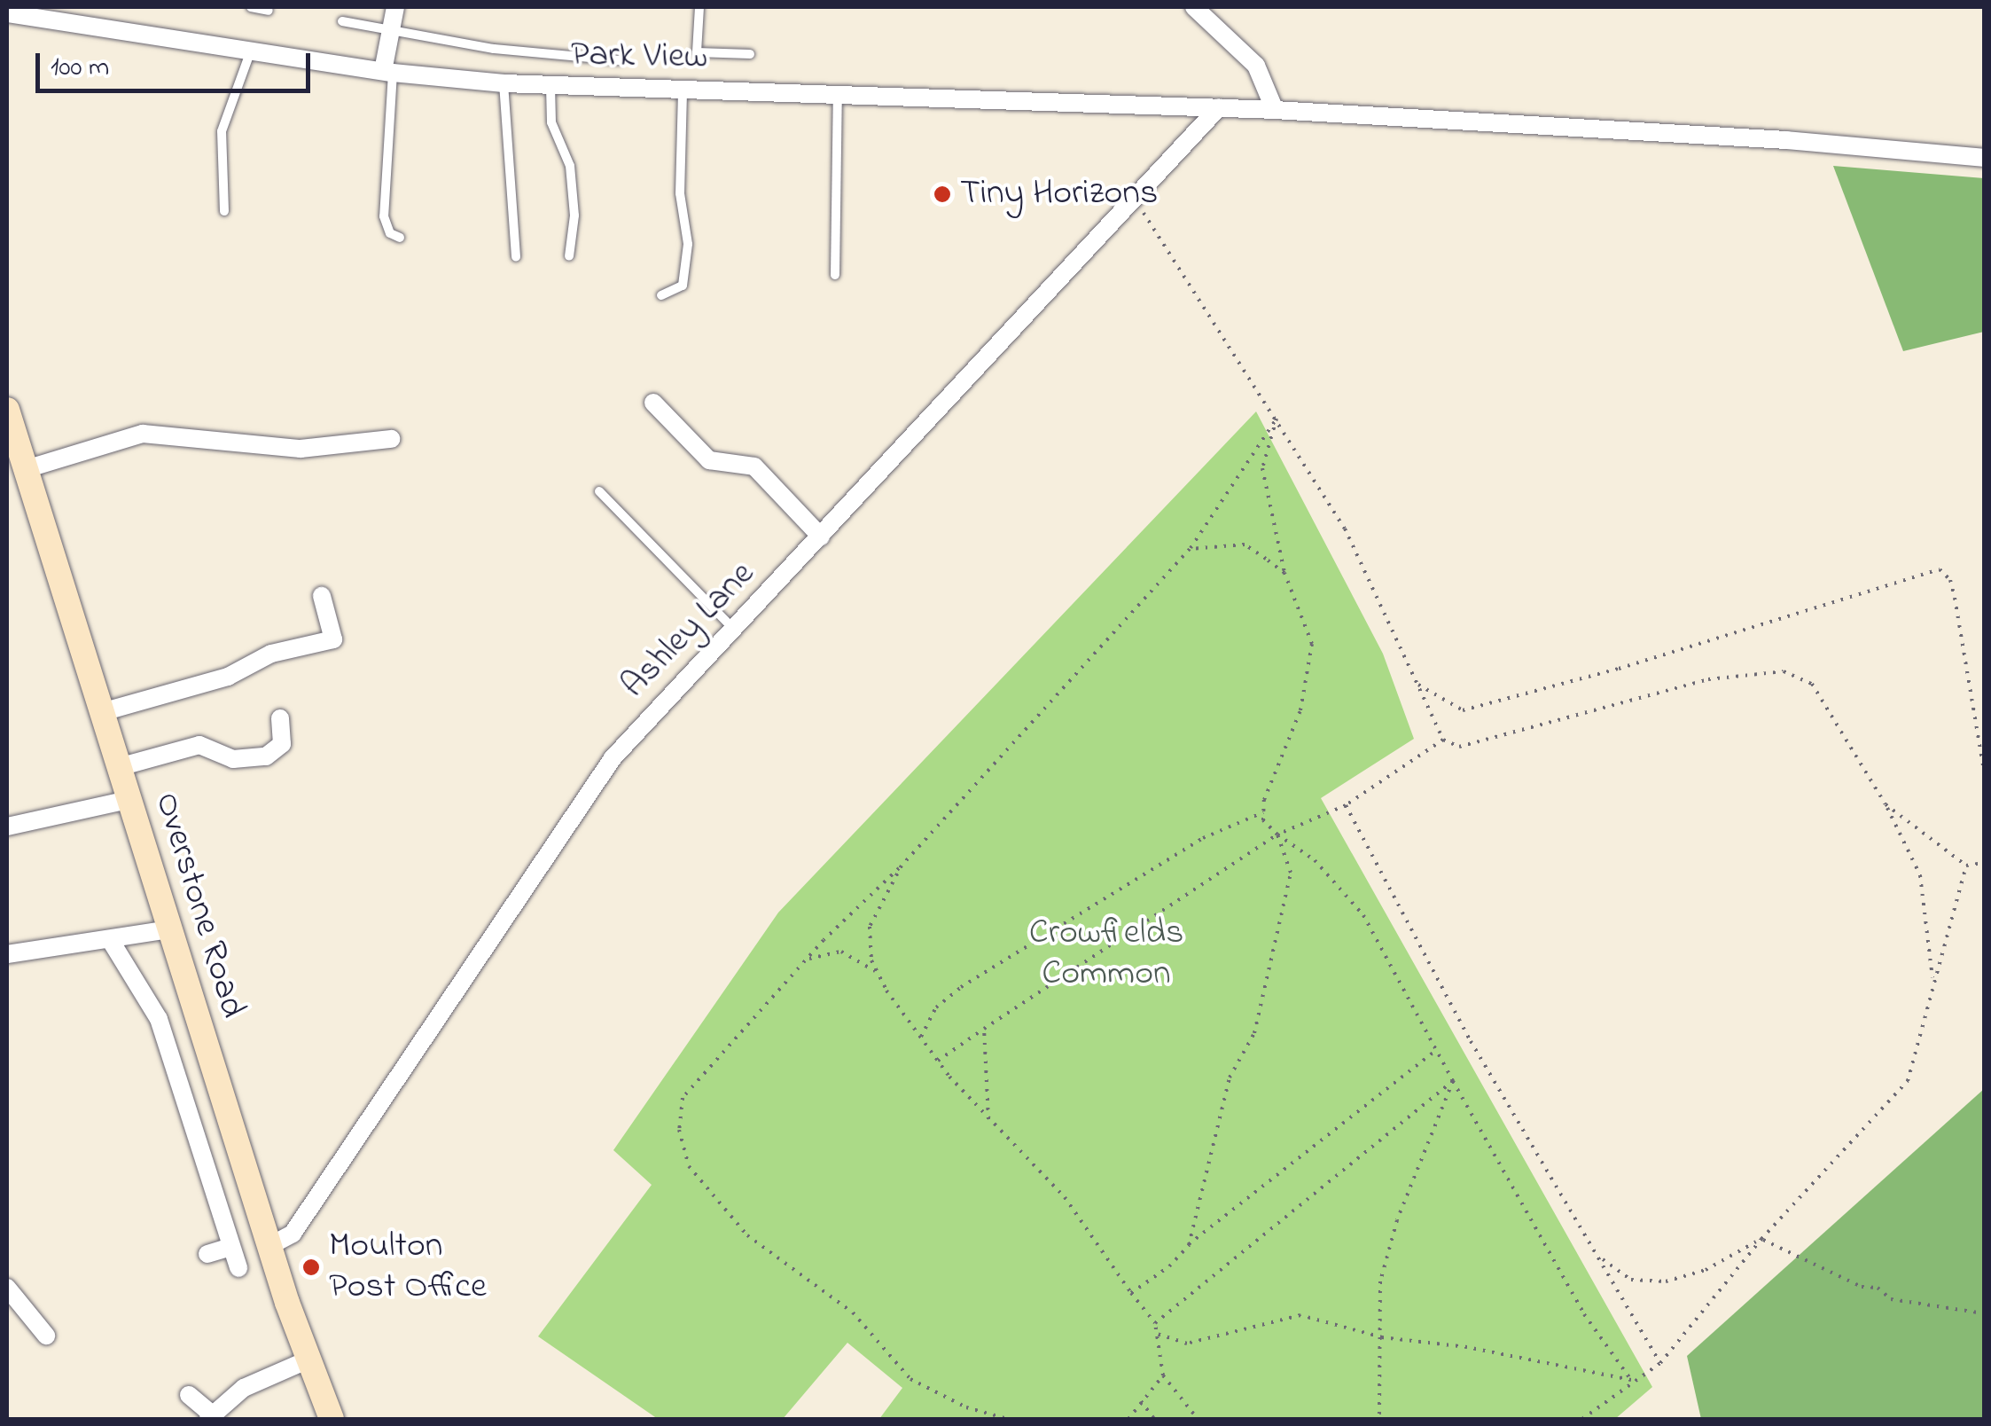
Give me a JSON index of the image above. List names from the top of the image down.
{
  "streets": {
    "street": ["Park View", "Ashley Lane", "Overstone Road"]
  },
  "crossings": [
    ["Park View", "Ashley Lane"],
    ["Ashley Lane", "Overstone Road"]
  ],
  "parks": ["Crowfields Common"],
  "places": ["Tiny Horizons", "Moulton Post Office"],
  "scale_bar": "100 m"
}
